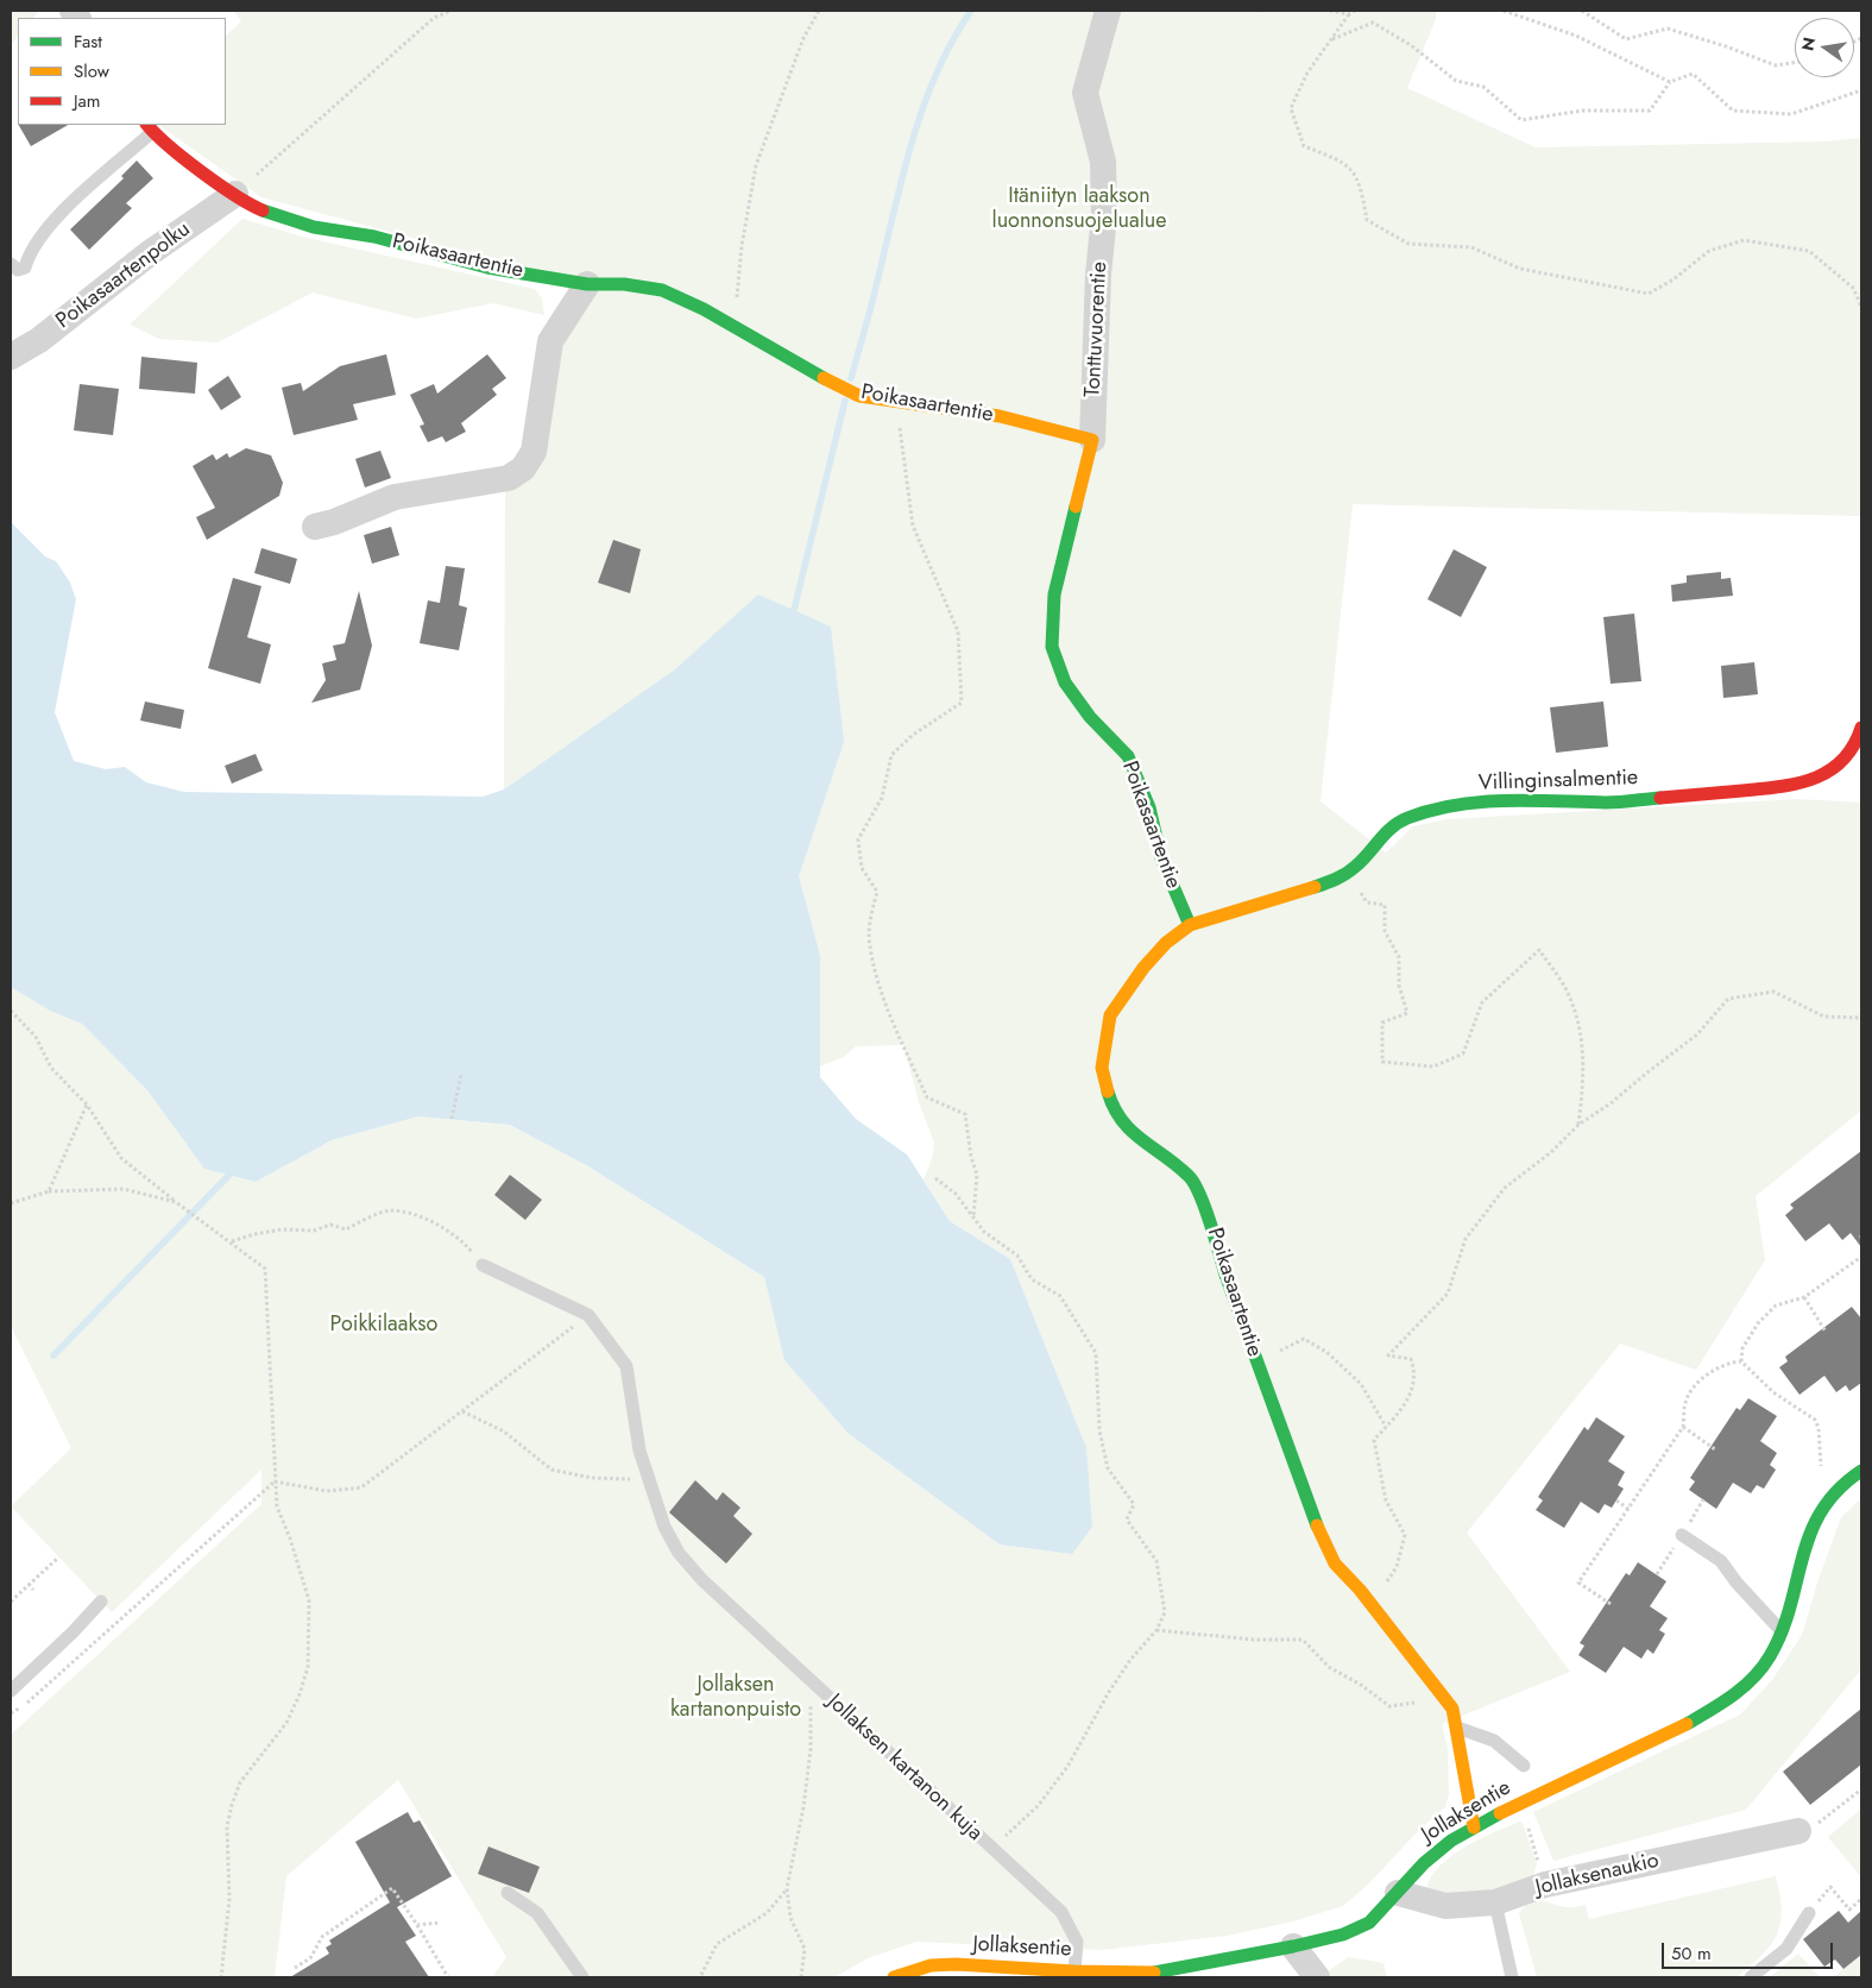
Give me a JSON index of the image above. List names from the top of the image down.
{
  "streets": {
    "street": [
      "Poikasaartentie",
      "Poikasaartenpolku",
      "Tonttuvuorentie",
      "Villinginsalmentie",
      "Jollaksentie",
      "Jollaksenaukio"
    ],
    "lane": ["Jollaksen kartanon kuja"]
  },
  "crossings": [
    ["Poikasaartentie", "Poikasaartenpolku"],
    ["Poikasaartentie", "Tonttuvuorentie"],
    ["Poikasaartentie", "Villinginsalmentie"],
    ["Poikasaartentie", "Jollaksentie"],
    ["Jollaksen kartanon kuja", "Jollaksentie"],
    ["Jollaksentie", "Jollaksenaukio"]
  ],
  "parks": ["Itäniityn laakson luonnonsuojelualue", "Poikkilaakso", "Jollaksen kartanonpuisto"],
  "legend": ["Fast", "Slow", "Jam"],
  "scale_bar": "50 m",
  "north": "left"
}
